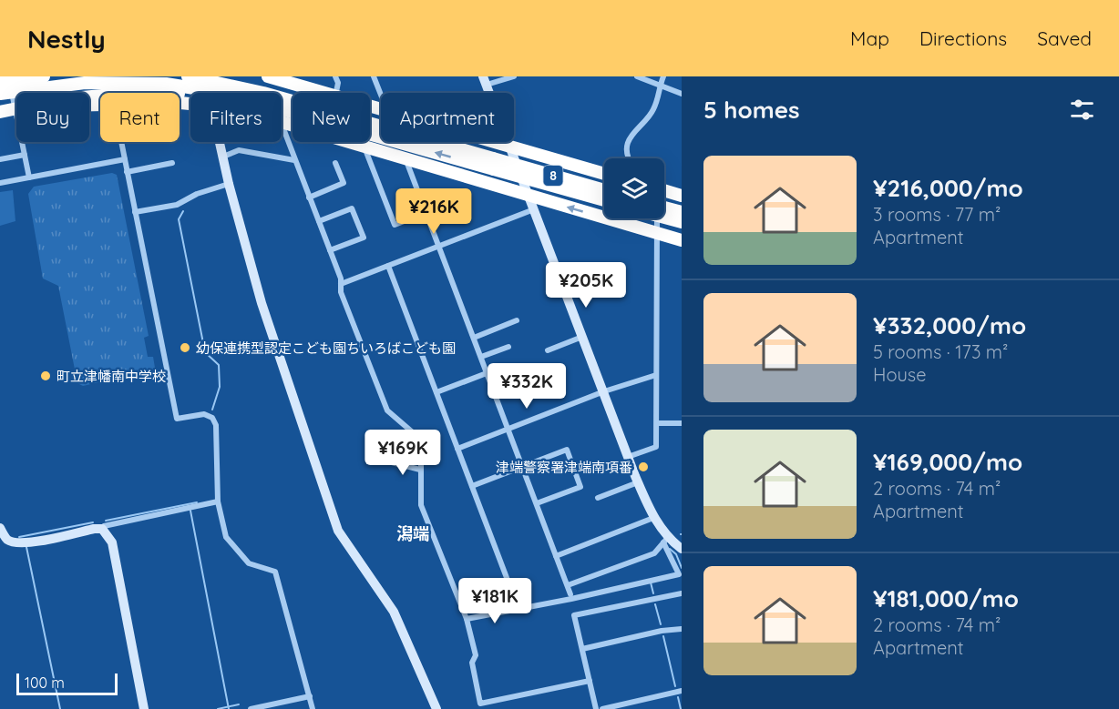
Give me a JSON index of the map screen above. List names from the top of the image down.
{
  "streets": {
    "highway": ["8"]
  },
  "districts": ["潟端"],
  "places": ["幼保連携型認定こども園ちいろばこども園", "町立津幡南中学校", "津端警察署津端南項番"],
  "scale_bar": "100 m",
  "page": {
    "header": "Nestly",
    "nav": ["Map", "Directions", "Saved"],
    "heading": "5 homes",
    "chip": [
      "Buy",
      "Rent",
      "Filters",
      "New",
      "Apartment"
    ],
    "list": [
      {
        "name": "¥216,000/mo",
        "note": "3 rooms · 77 m² · Apartment"
      },
      {
        "name": "¥332,000/mo",
        "note": "5 rooms · 173 m² · House"
      },
      {
        "name": "¥169,000/mo",
        "note": "2 rooms · 74 m² · Apartment"
      },
      {
        "name": "¥181,000/mo",
        "note": "2 rooms · 74 m² · Apartment"
      }
    ],
    "price": [
      "¥216K",
      "¥205K",
      "¥332K",
      "¥169K",
      "¥181K"
    ],
    "scale": "100 m"
  }
}
